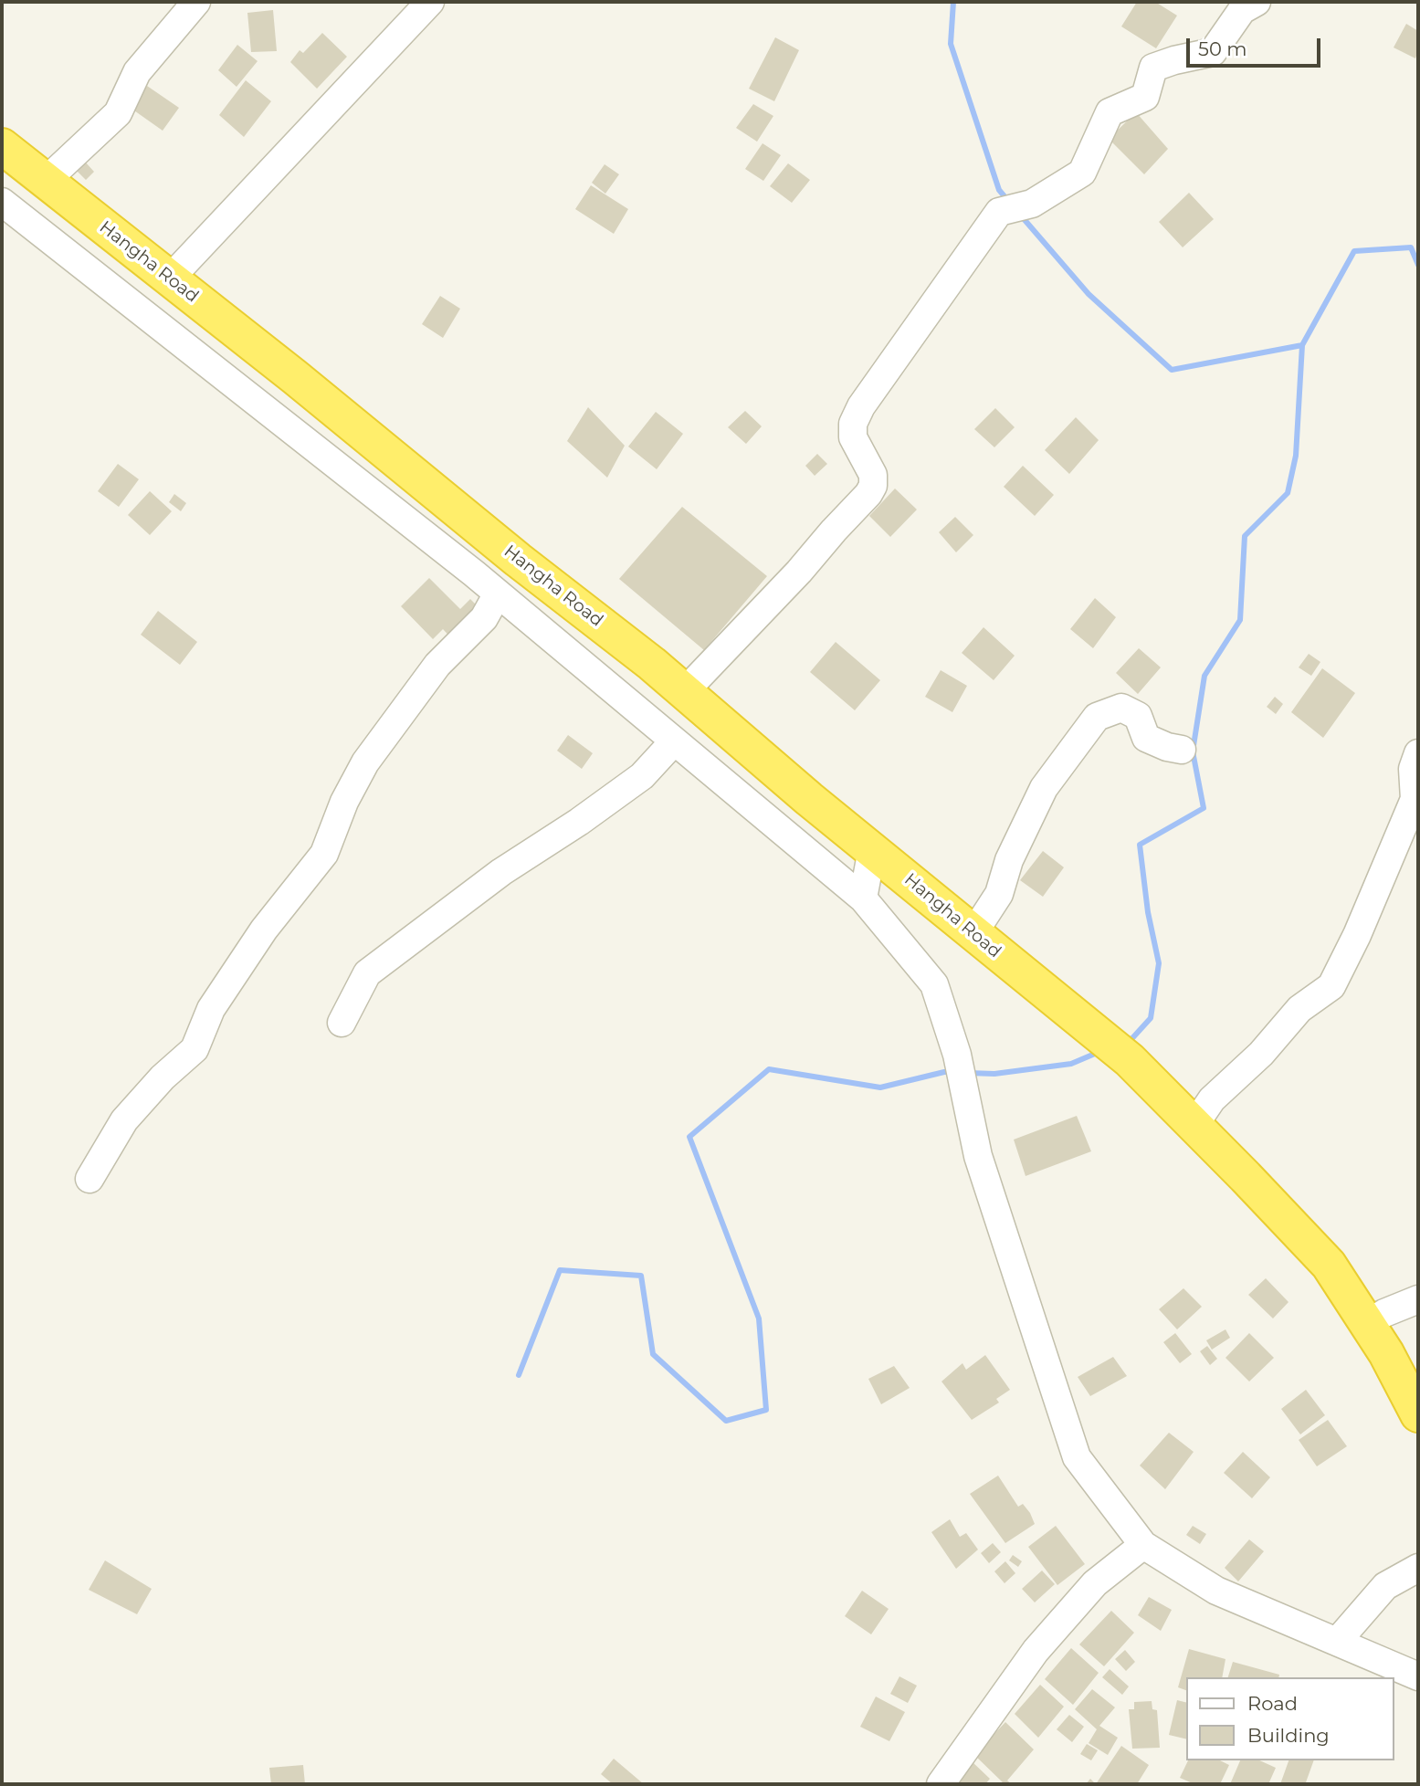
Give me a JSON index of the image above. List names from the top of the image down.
{
  "streets": {
    "highway": ["Hangha Road"]
  },
  "legend": ["Road", "Building"],
  "scale_bar": "50 m"
}
